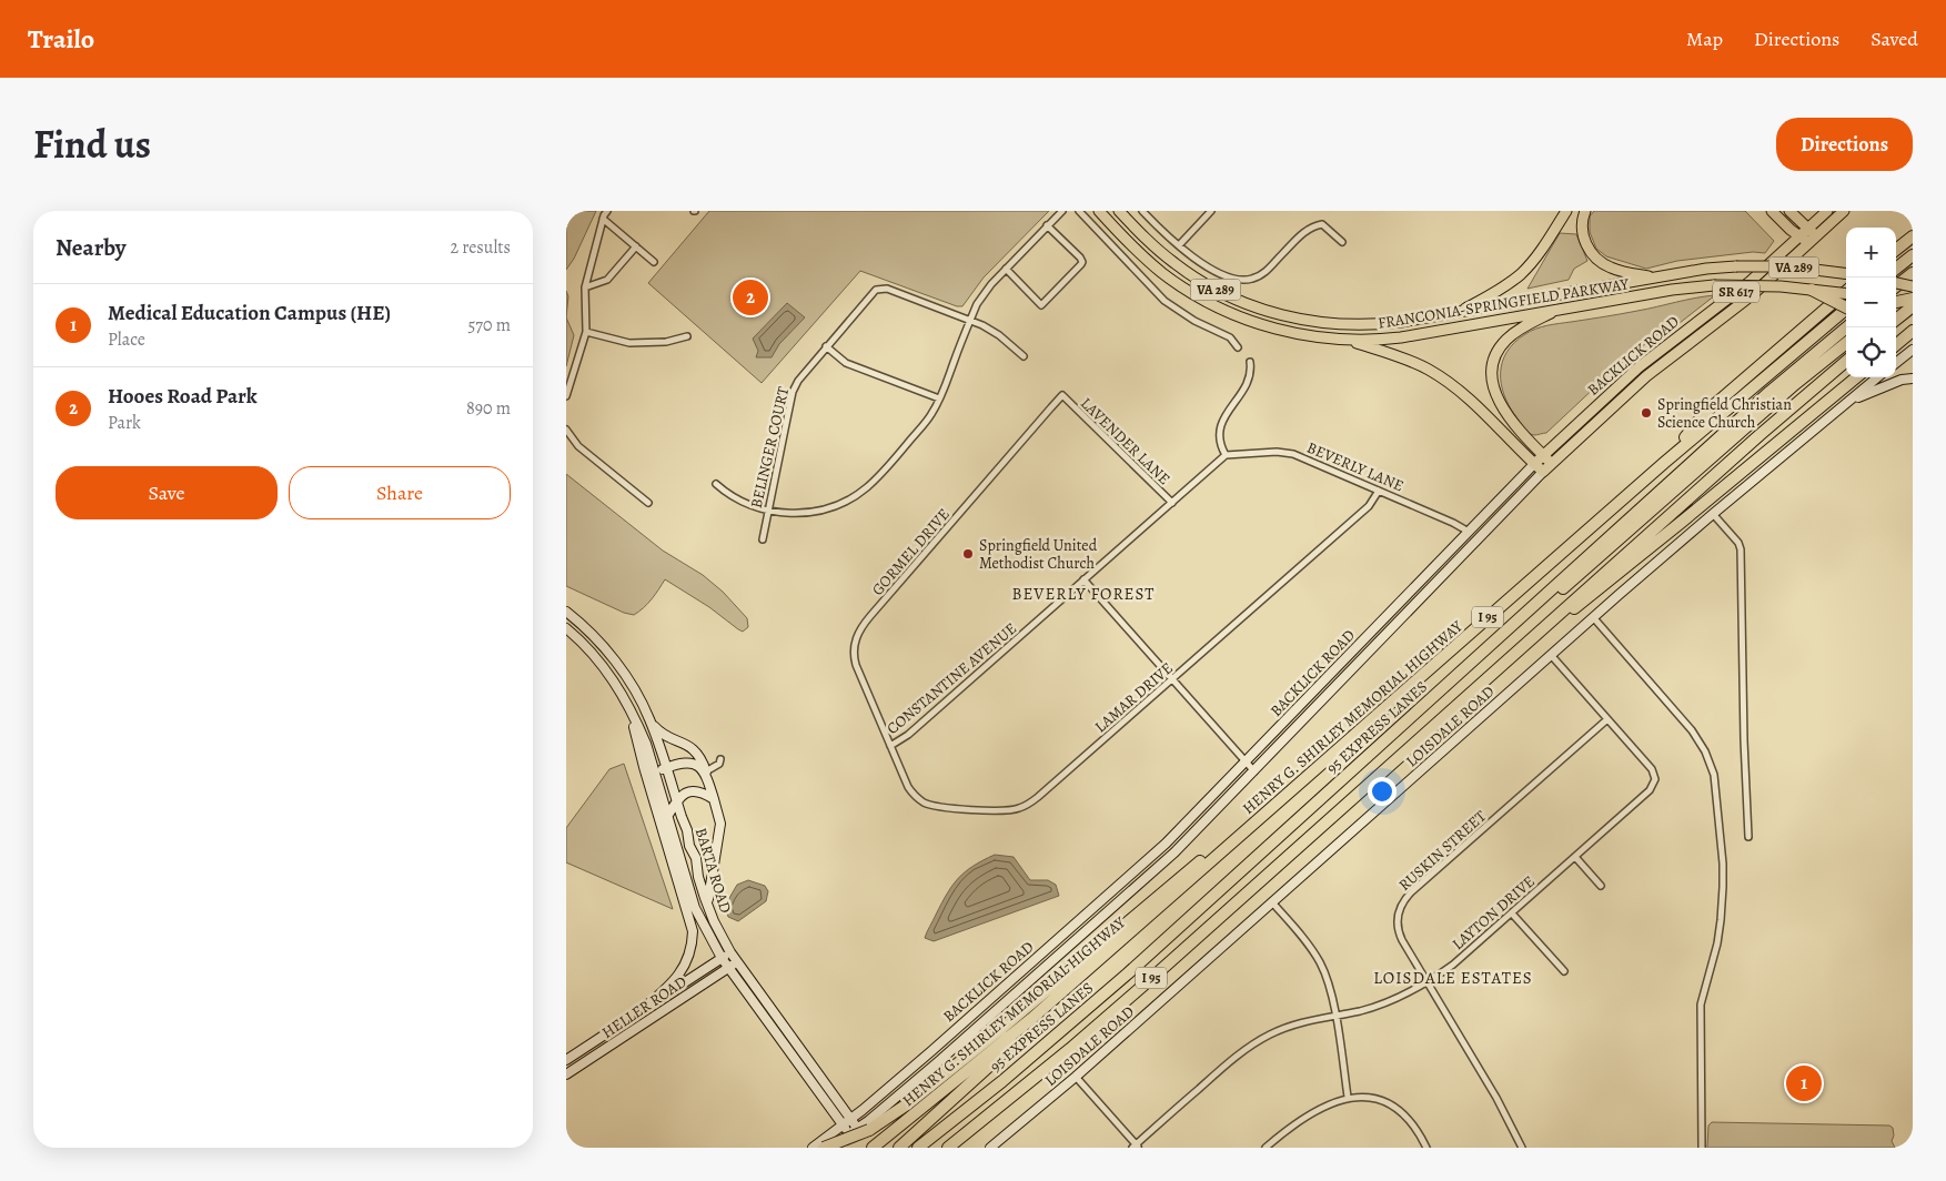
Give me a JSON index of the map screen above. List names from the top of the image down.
{
  "streets": {
    "highway": ["I 95", "HENRY G. SHIRLEY MEMORIAL HIGHWAY", "95 EXPRESS LANES"],
    "main road": [
      "VA 289",
      "SR 617",
      "FRANCONIA-SPRINGFIELD PARKWAY",
      "BACKLICK ROAD",
      "LOISDALE ROAD",
      "BARTA ROAD",
      "HELLER ROAD"
    ],
    "street": [
      "LAVENDER LANE",
      "BELINGER COURT",
      "BEVERLY LANE",
      "GORMEL DRIVE",
      "CONSTANTINE AVENUE",
      "LAMAR DRIVE",
      "RUSKIN STREET",
      "LAYTON DRIVE"
    ]
  },
  "crossings": [
    ["BACKLICK ROAD", "BEVERLY LANE"],
    ["BACKLICK ROAD", "BARTA ROAD"],
    ["LAVENDER LANE", "GORMEL DRIVE"],
    ["LAVENDER LANE", "CONSTANTINE AVENUE"],
    ["BEVERLY LANE", "CONSTANTINE AVENUE"],
    ["BEVERLY LANE", "LAMAR DRIVE"],
    ["GORMEL DRIVE", "CONSTANTINE AVENUE"],
    ["GORMEL DRIVE", "LAMAR DRIVE"],
    ["CONSTANTINE AVENUE", "LAMAR DRIVE"],
    ["LOISDALE ROAD", "LAYTON DRIVE"],
    ["RUSKIN STREET", "LAYTON DRIVE"],
    ["BARTA ROAD", "HELLER ROAD"]
  ],
  "districts": ["BEVERLY FOREST", "LOISDALE ESTATES"],
  "places": ["Springfield Christian Science Church", "Springfield United Methodist Church"],
  "page": {
    "header": "Trailo",
    "nav": ["Map", "Directions", "Saved"],
    "title": "Find us",
    "buttons": [
      "Directions",
      ["Save", "Share"]
    ],
    "heading": ["Nearby", "2 results"],
    "map_buttons": ["+", "−"],
    "pins": ["2", "1"],
    "list": [
      {
        "mark": "1",
        "name": "Medical Education Campus (HE)",
        "note": "Place",
        "value": "570 m"
      },
      {
        "mark": "2",
        "name": "Hooes Road Park",
        "note": "Park",
        "value": "890 m"
      }
    ]
  }
}
